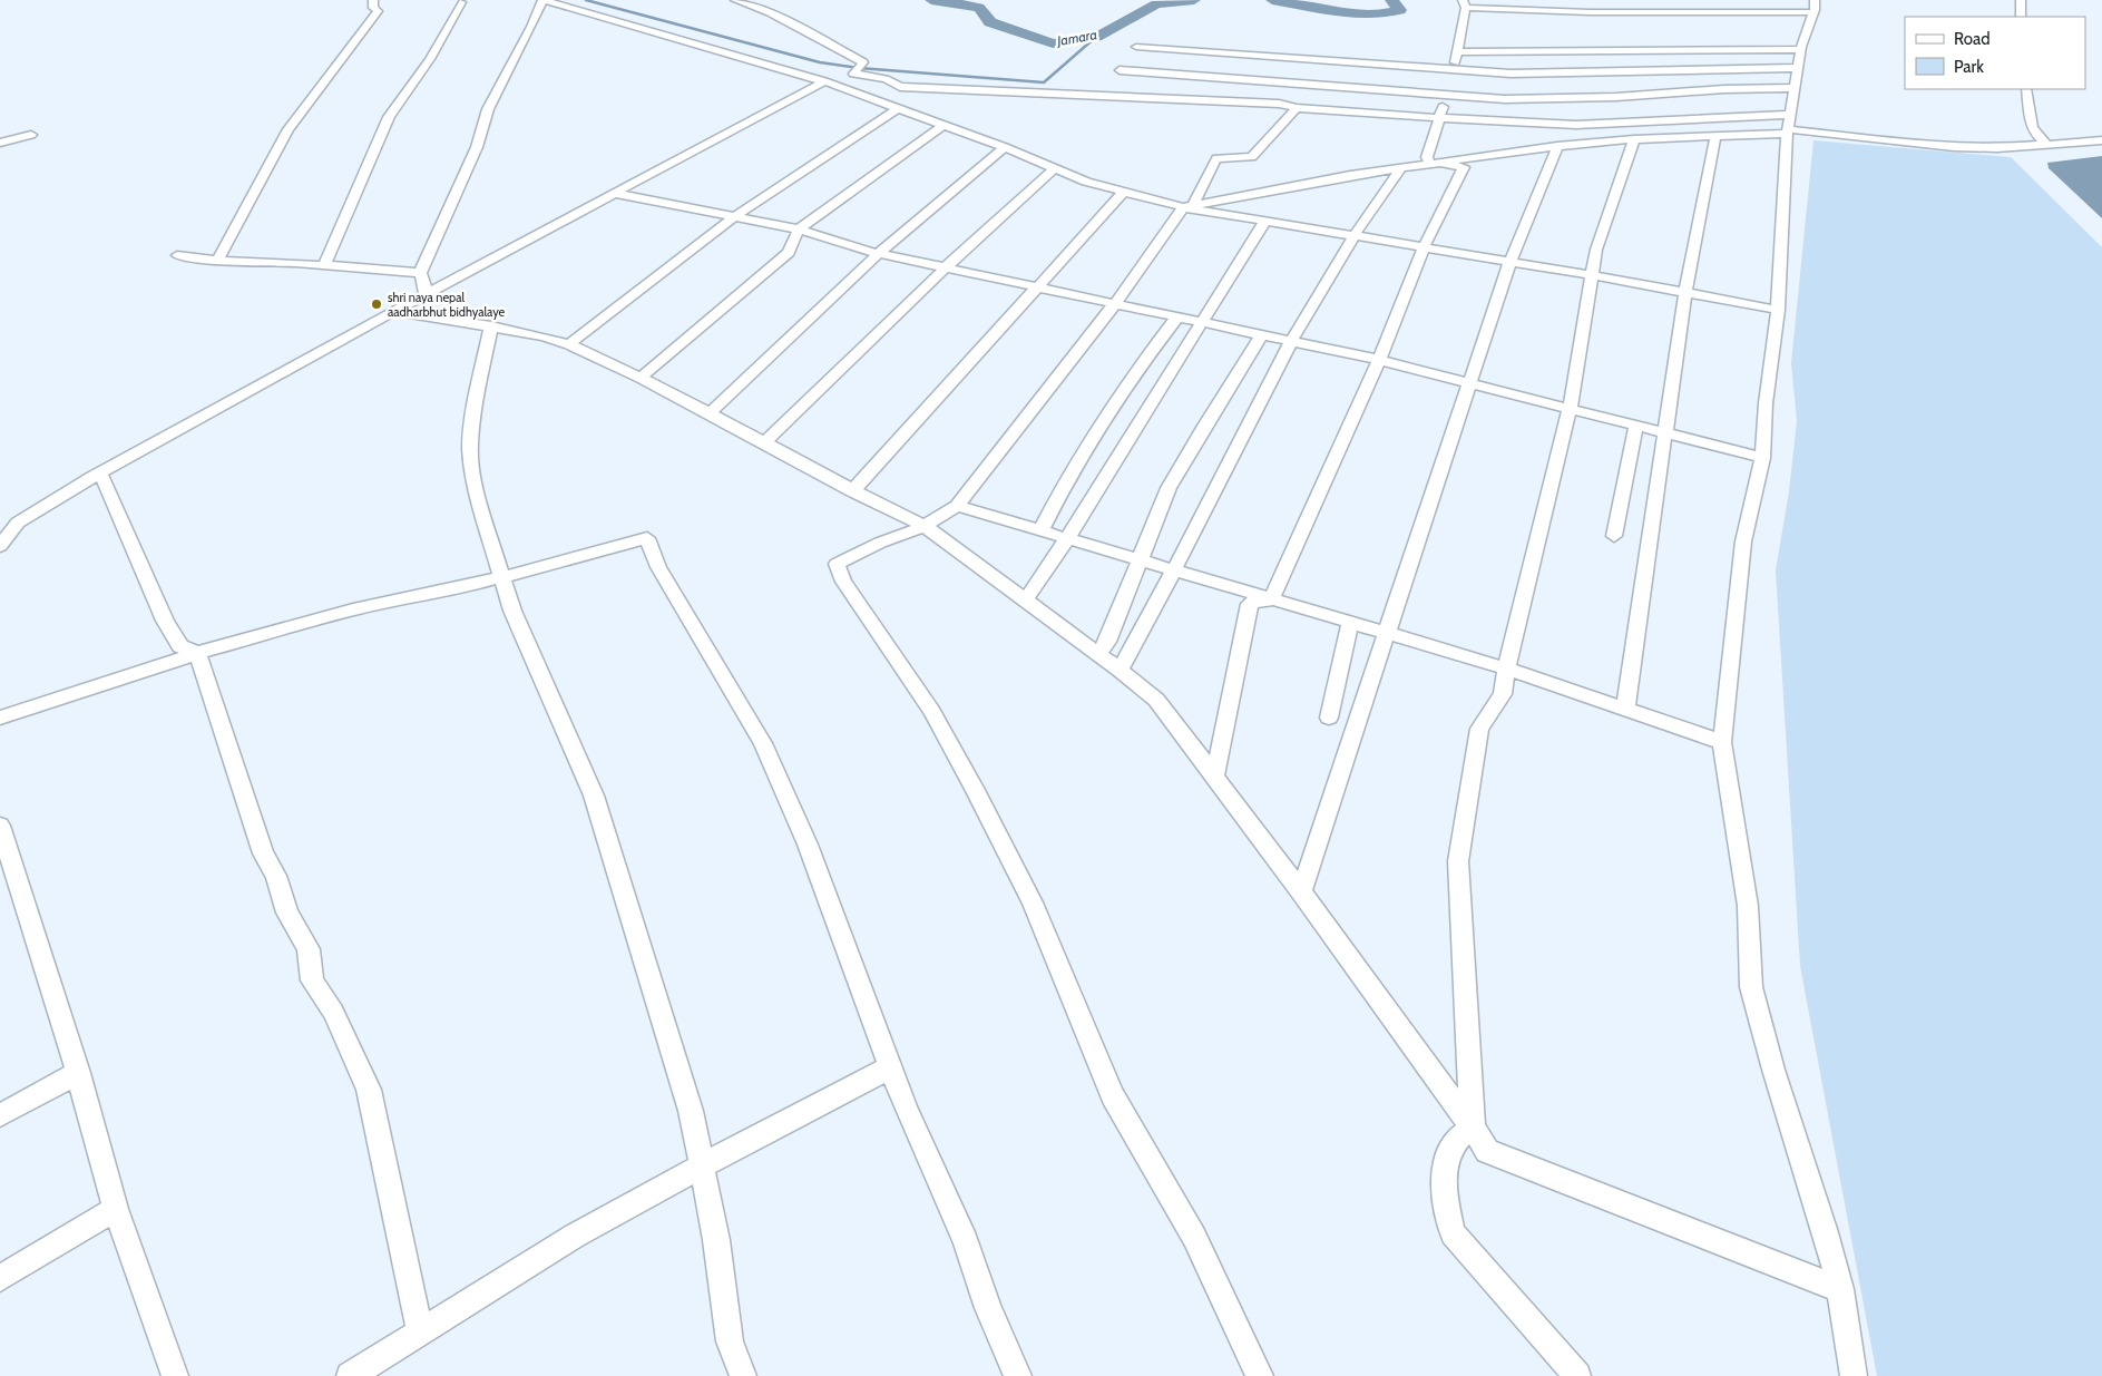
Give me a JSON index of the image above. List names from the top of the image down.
{
  "water": ["Jamara"],
  "places": ["shri naya nepal aadharbhut bidhyalaye"],
  "legend": ["Road", "Park"]
}
